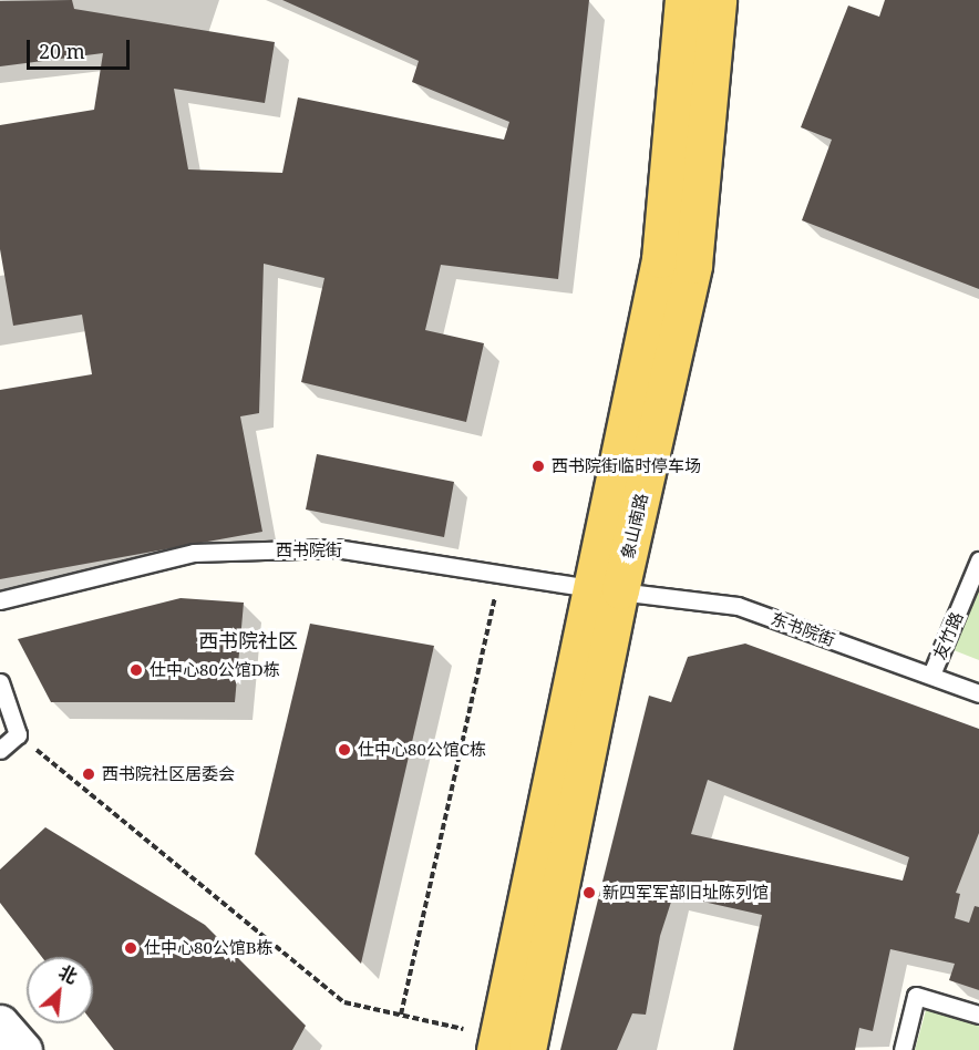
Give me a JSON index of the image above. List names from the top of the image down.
{
  "streets": {
    "main road": ["象山南路"],
    "lane": ["西书院街", "东书院街", "友竹路"]
  },
  "crossings": [
    ["象山南路", "西书院街"],
    ["象山南路", "东书院街"],
    ["西书院街", "东书院街"],
    ["东书院街", "友竹路"]
  ],
  "districts": ["西书院社区"],
  "places": [
    "西书院街临时停车场",
    "仕中心80公馆D栋",
    "仕中心80公馆C栋",
    "西书院社区居委会",
    "新四军军部旧址陈列馆",
    "仕中心80公馆B栋"
  ],
  "scale_bar": "20 m",
  "north": "top right"
}
